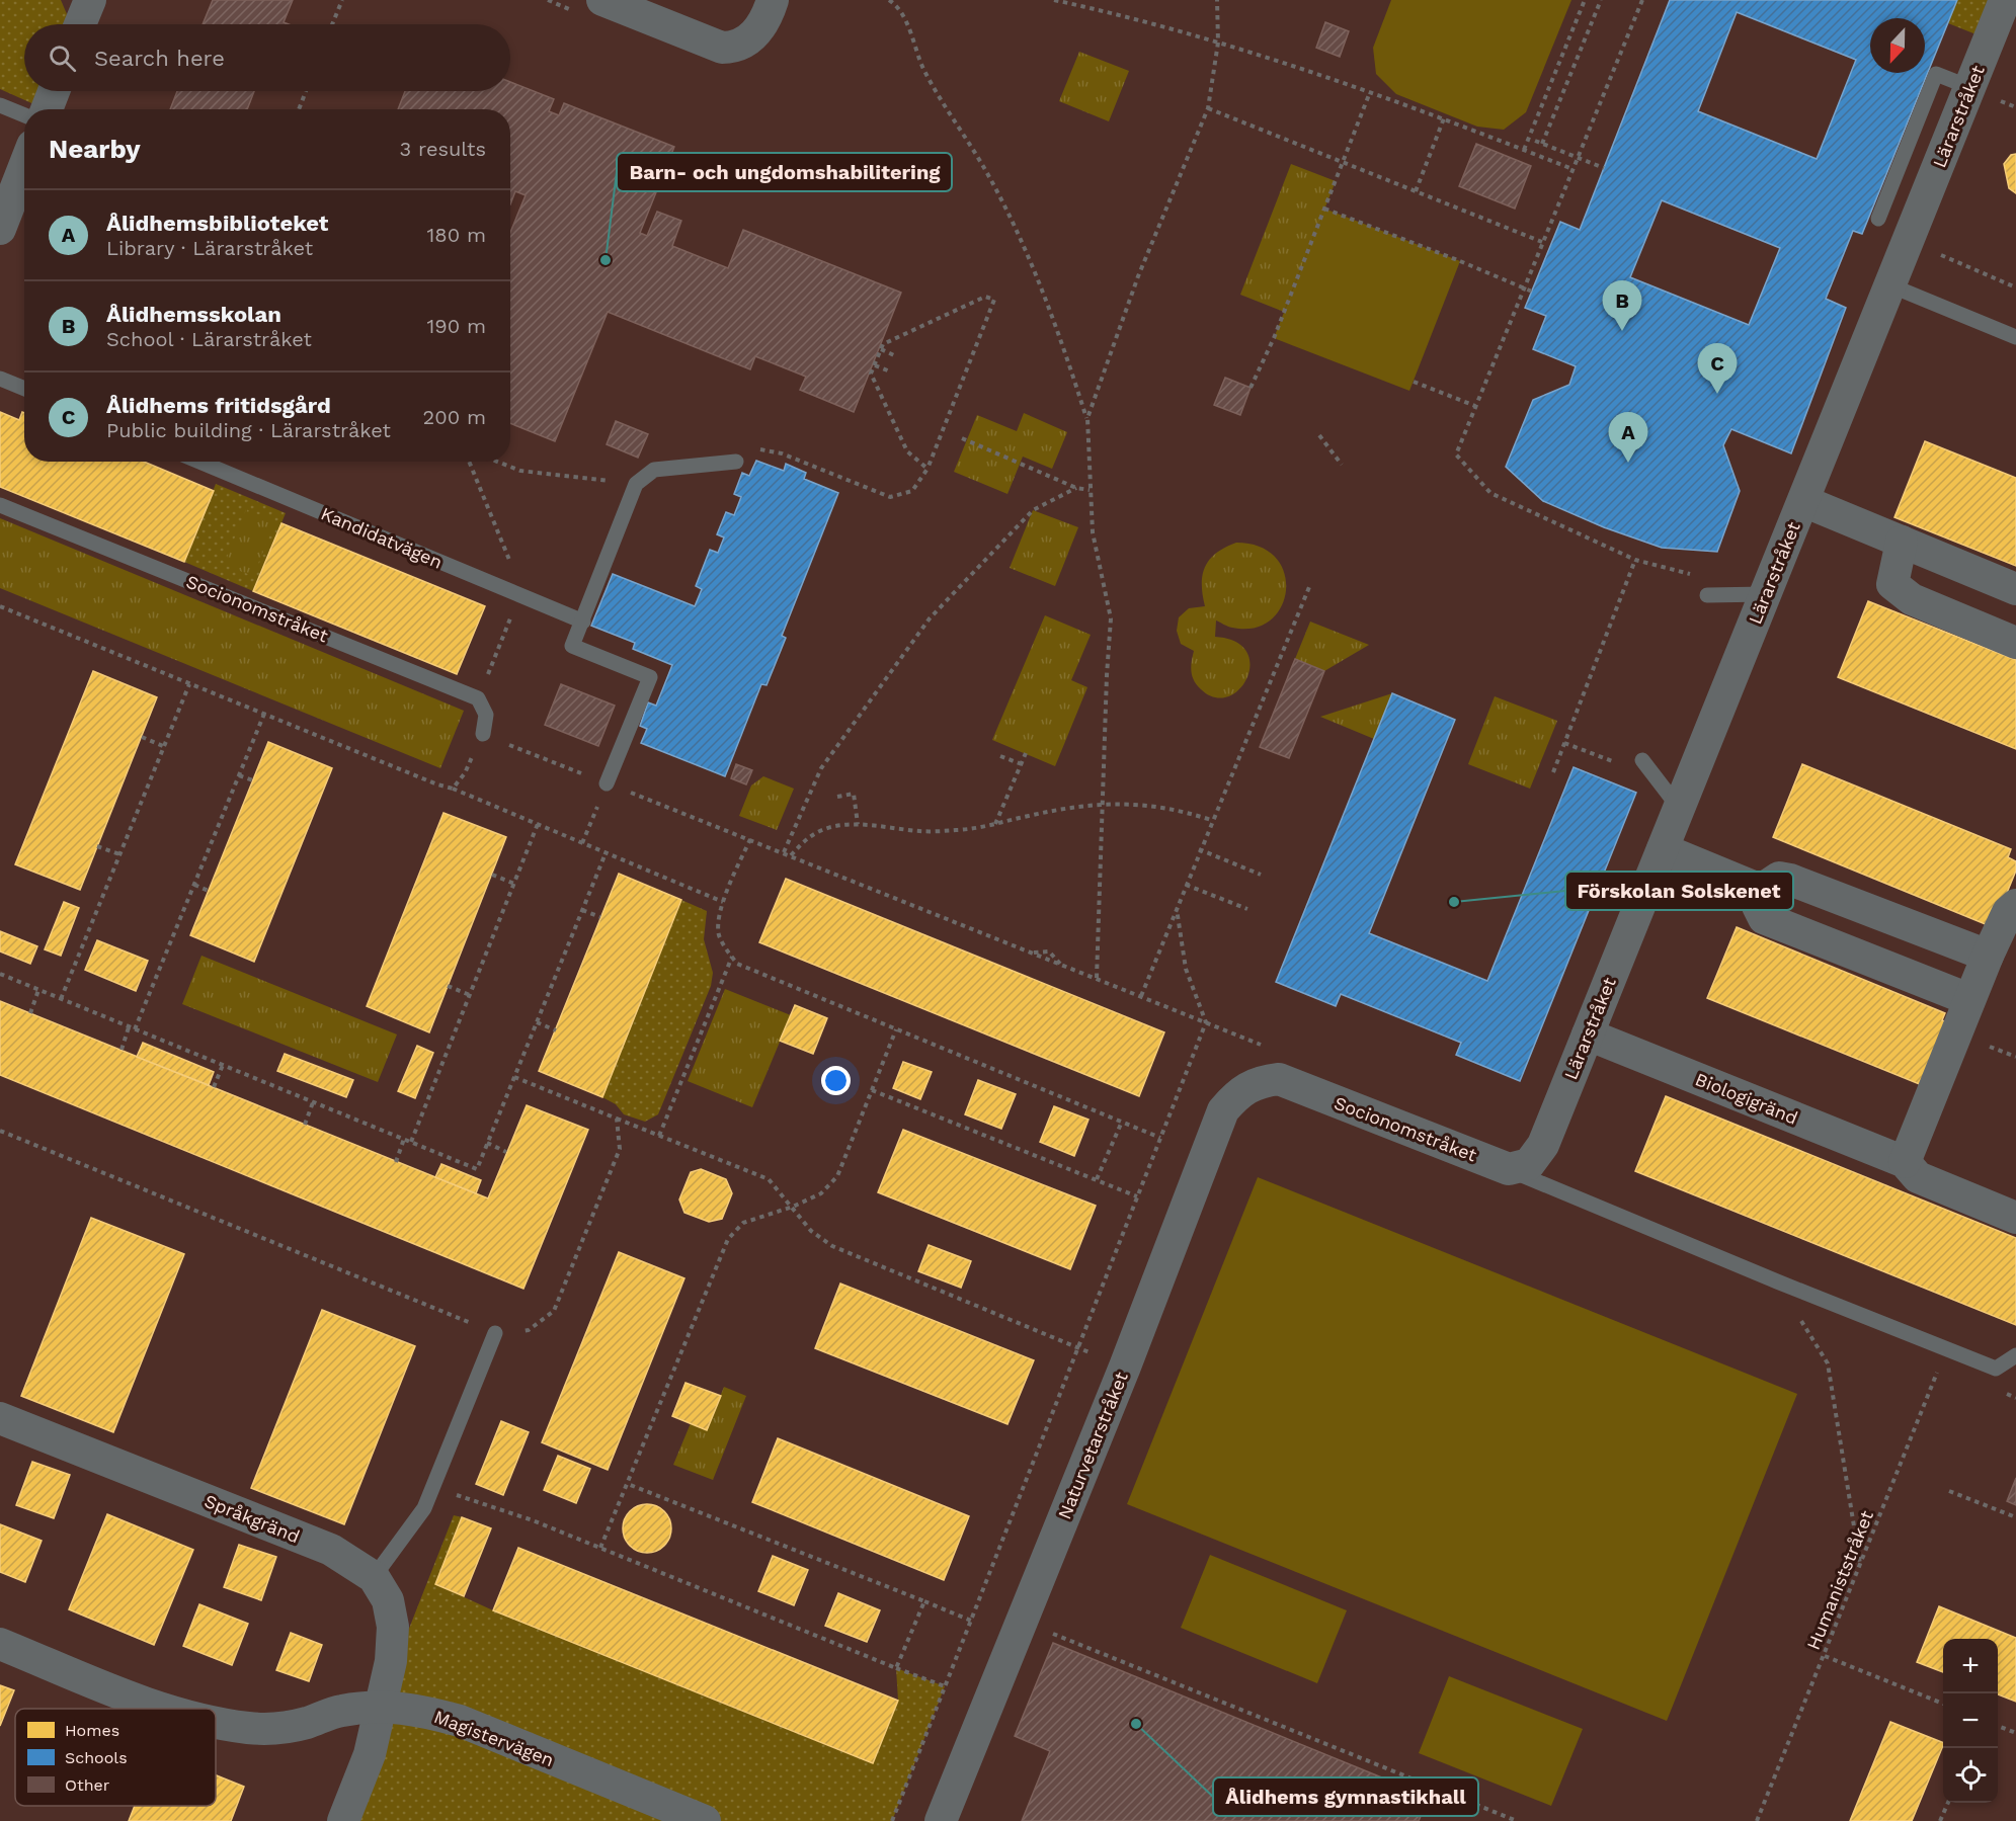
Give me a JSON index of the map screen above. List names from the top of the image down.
{
  "streets": {
    "street": [
      "Lärarstråket",
      "Socionomstråket",
      "Biologigränd",
      "Naturvetarstråket",
      "Språkgränd",
      "Magistervägen"
    ],
    "lane": ["Kandidatvägen"],
    "path": ["Humaniststråket"]
  },
  "crossings": [
    ["Lärarstråket", "Socionomstråket"],
    ["Lärarstråket", "Biologigränd"],
    ["Socionomstråket", "Naturvetarstråket"],
    ["Språkgränd", "Magistervägen"]
  ],
  "places": ["Barn- och ungdomshabilitering", "Förskolan Solskenet", "Ålidhems gymnastikhall"],
  "legend": ["Homes", "Schools", "Other"],
  "north": "bottom",
  "page": {
    "search": "Search here",
    "heading": ["Nearby", "3 results"],
    "list": [
      {
        "mark": "A",
        "name": "Ålidhemsbiblioteket",
        "note": "Library · Lärarstråket",
        "value": "180 m"
      },
      {
        "mark": "B",
        "name": "Ålidhemsskolan",
        "note": "School · Lärarstråket",
        "value": "190 m"
      },
      {
        "mark": "C",
        "name": "Ålidhems fritidsgård",
        "note": "Public building · Lärarstråket",
        "value": "200 m"
      }
    ],
    "pins": ["B", "C", "A"],
    "map_buttons": ["+", "−"]
  }
}
